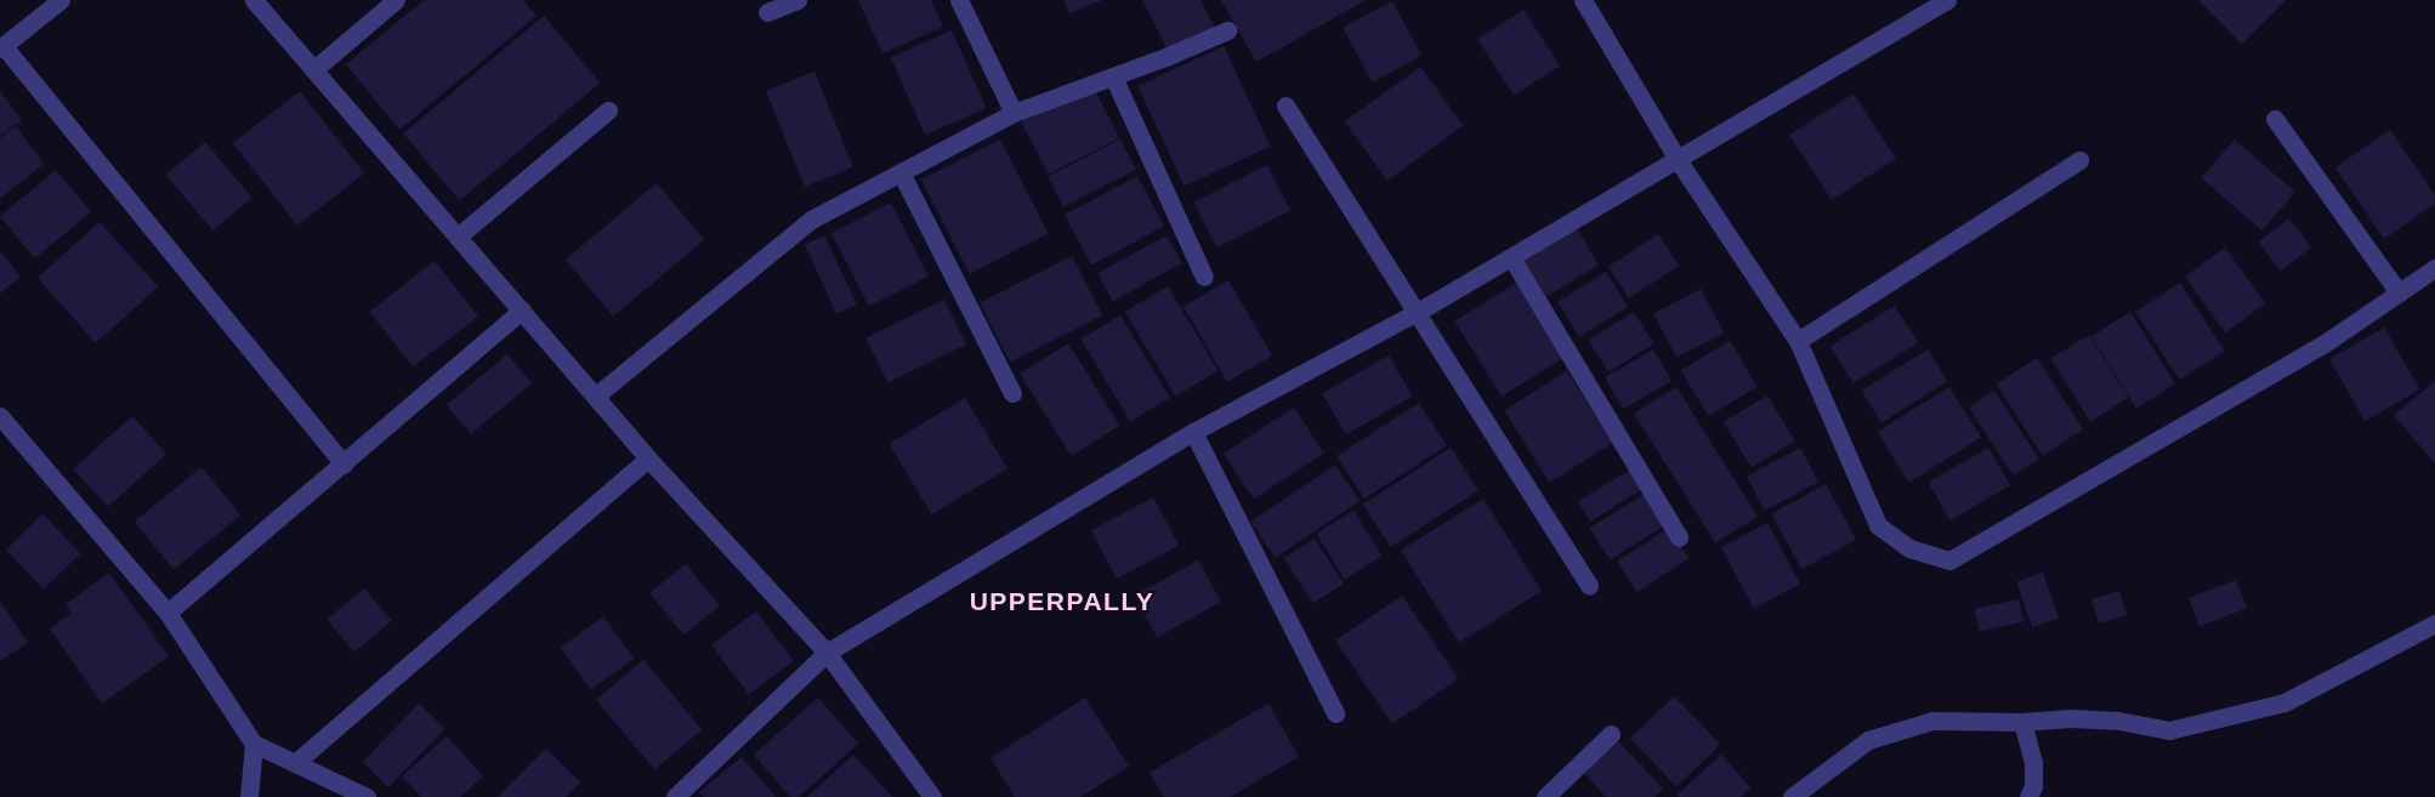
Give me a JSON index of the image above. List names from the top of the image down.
{
  "districts": ["UPPERPALLY"]
}
